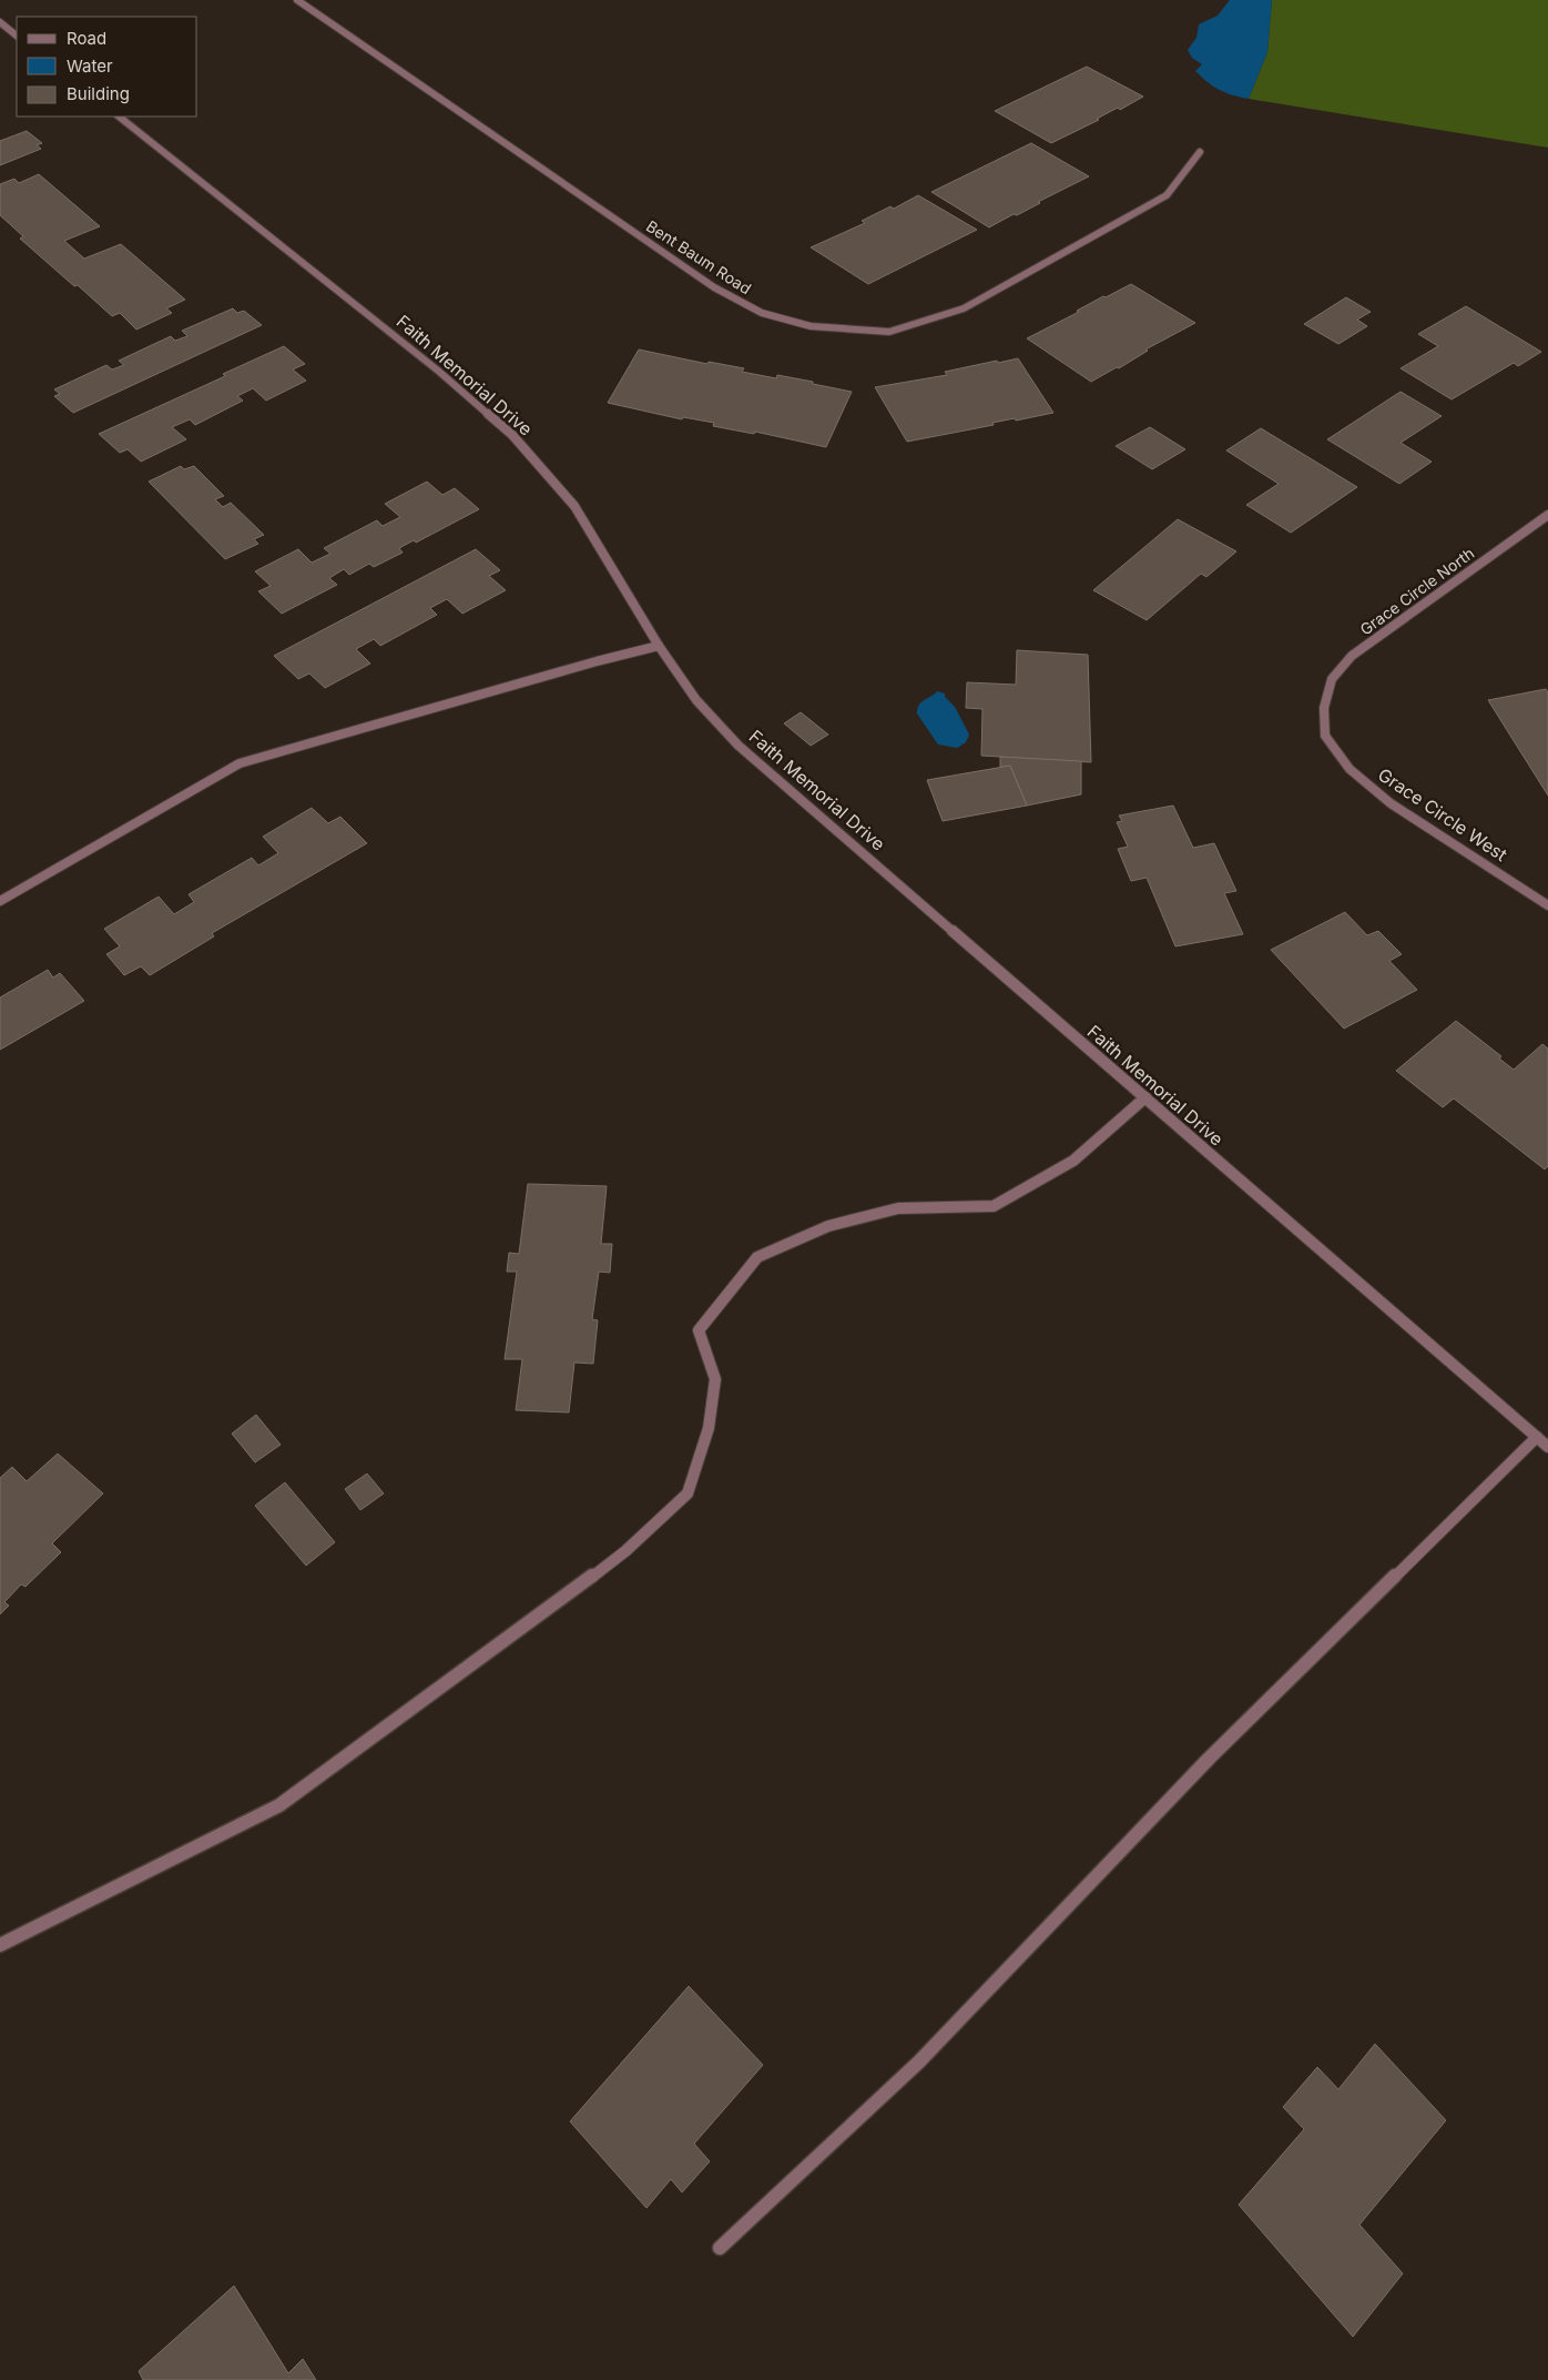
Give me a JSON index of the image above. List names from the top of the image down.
{
  "streets": {
    "street": [
      "Bent Baum Road",
      "Faith Memorial Drive",
      "Grace Circle North",
      "Grace Circle West"
    ]
  },
  "crossings": [
    ["Grace Circle North", "Grace Circle West"]
  ],
  "legend": ["Road", "Water", "Building"]
}
